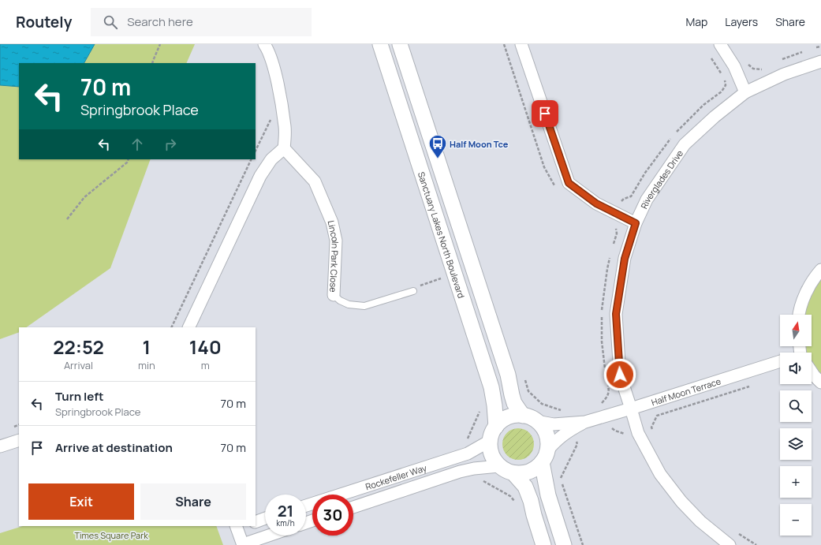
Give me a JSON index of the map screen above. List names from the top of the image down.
{
  "streets": {
    "street": [
      "Riverglades Drive",
      "Sanctuary Lakes North Boulevard",
      "Lincoln Park Close",
      "Half Moon Terrace",
      "Rockefeller Way"
    ]
  },
  "crossings": [
    ["Riverglades Drive", "Half Moon Terrace"],
    ["Sanctuary Lakes North Boulevard", "Half Moon Terrace"],
    ["Sanctuary Lakes North Boulevard", "Rockefeller Way"],
    ["Half Moon Terrace", "Rockefeller Way"]
  ],
  "parks": ["Times Square Park"],
  "places": {
    "bus stop": ["Half Moon Tce"]
  },
  "north": "top",
  "page": {
    "header": "Routely",
    "search": "Search here",
    "nav": ["Map", "Layers", "Share"],
    "turn": ["70 m", "Springbrook Place"],
    "map_buttons": ["+", "−"],
    "eta": [
      "22:52",
      "Arrival",
      "1",
      "min",
      "140",
      "m"
    ],
    "list": [
      {
        "name": "Turn left",
        "note": "Springbrook Place",
        "value": "70 m"
      },
      {
        "name": "Arrive at destination",
        "value": "70 m"
      }
    ],
    "buttons": ["Exit", "Share"],
    "speed": "21 km/h",
    "limit": "30"
  }
}
